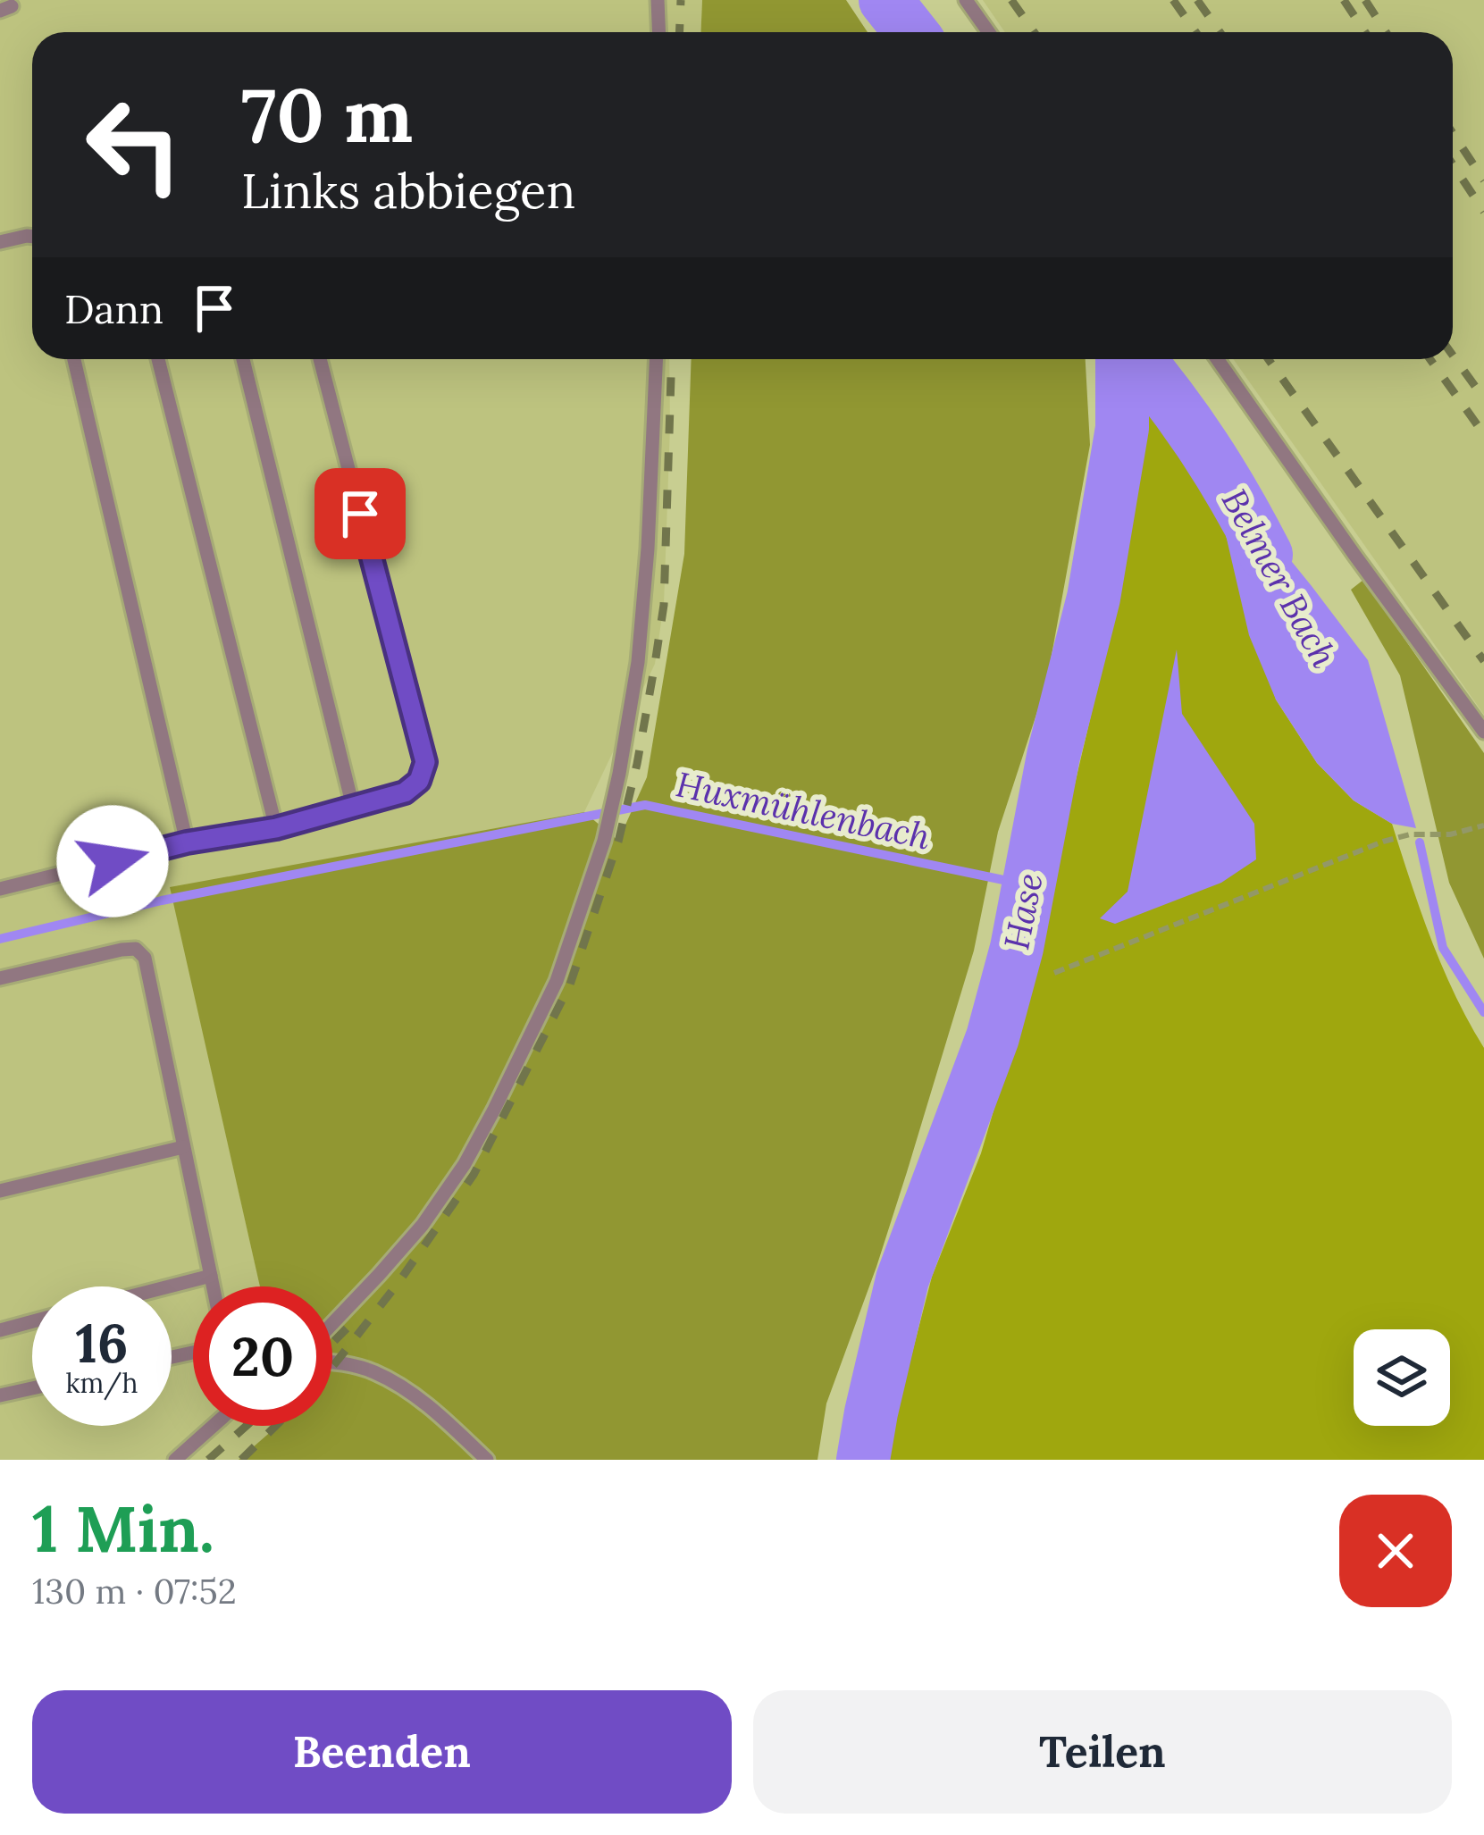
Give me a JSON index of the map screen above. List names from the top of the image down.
{
  "water": ["Belmer Bach", "Huxmühlenbach", "Hase"],
  "page": {
    "turn": ["70 m", "Links abbiegen"],
    "then": "Dann",
    "speed": "16 km/h",
    "limit": "20",
    "heading": ["1 Min.", "130 m · 07:52"],
    "buttons": ["Beenden", "Teilen"]
  }
}
